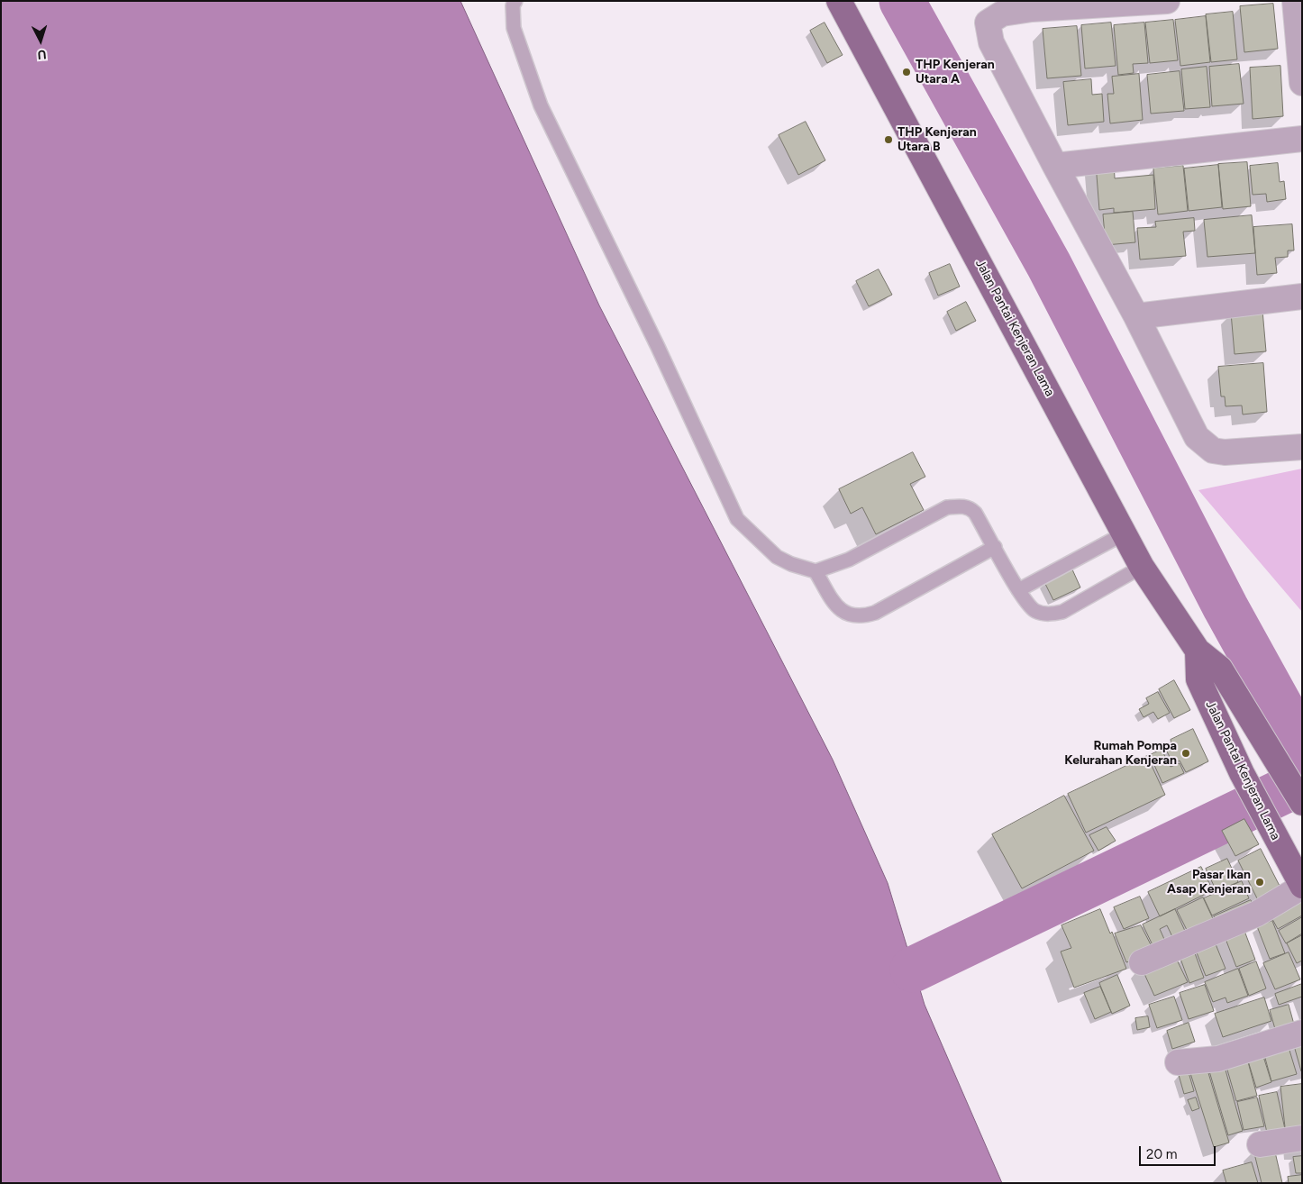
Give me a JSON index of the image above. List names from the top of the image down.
{
  "streets": {
    "main road": ["Jalan Pantai Kenjeran Lama"]
  },
  "places": [
    "THP Kenjeran Utara A",
    "THP Kenjeran Utara B",
    "Rumah Pompa Kelurahan Kenjeran",
    "Pasar Ikan Asap Kenjeran"
  ],
  "scale_bar": "20 m",
  "north": "bottom"
}
